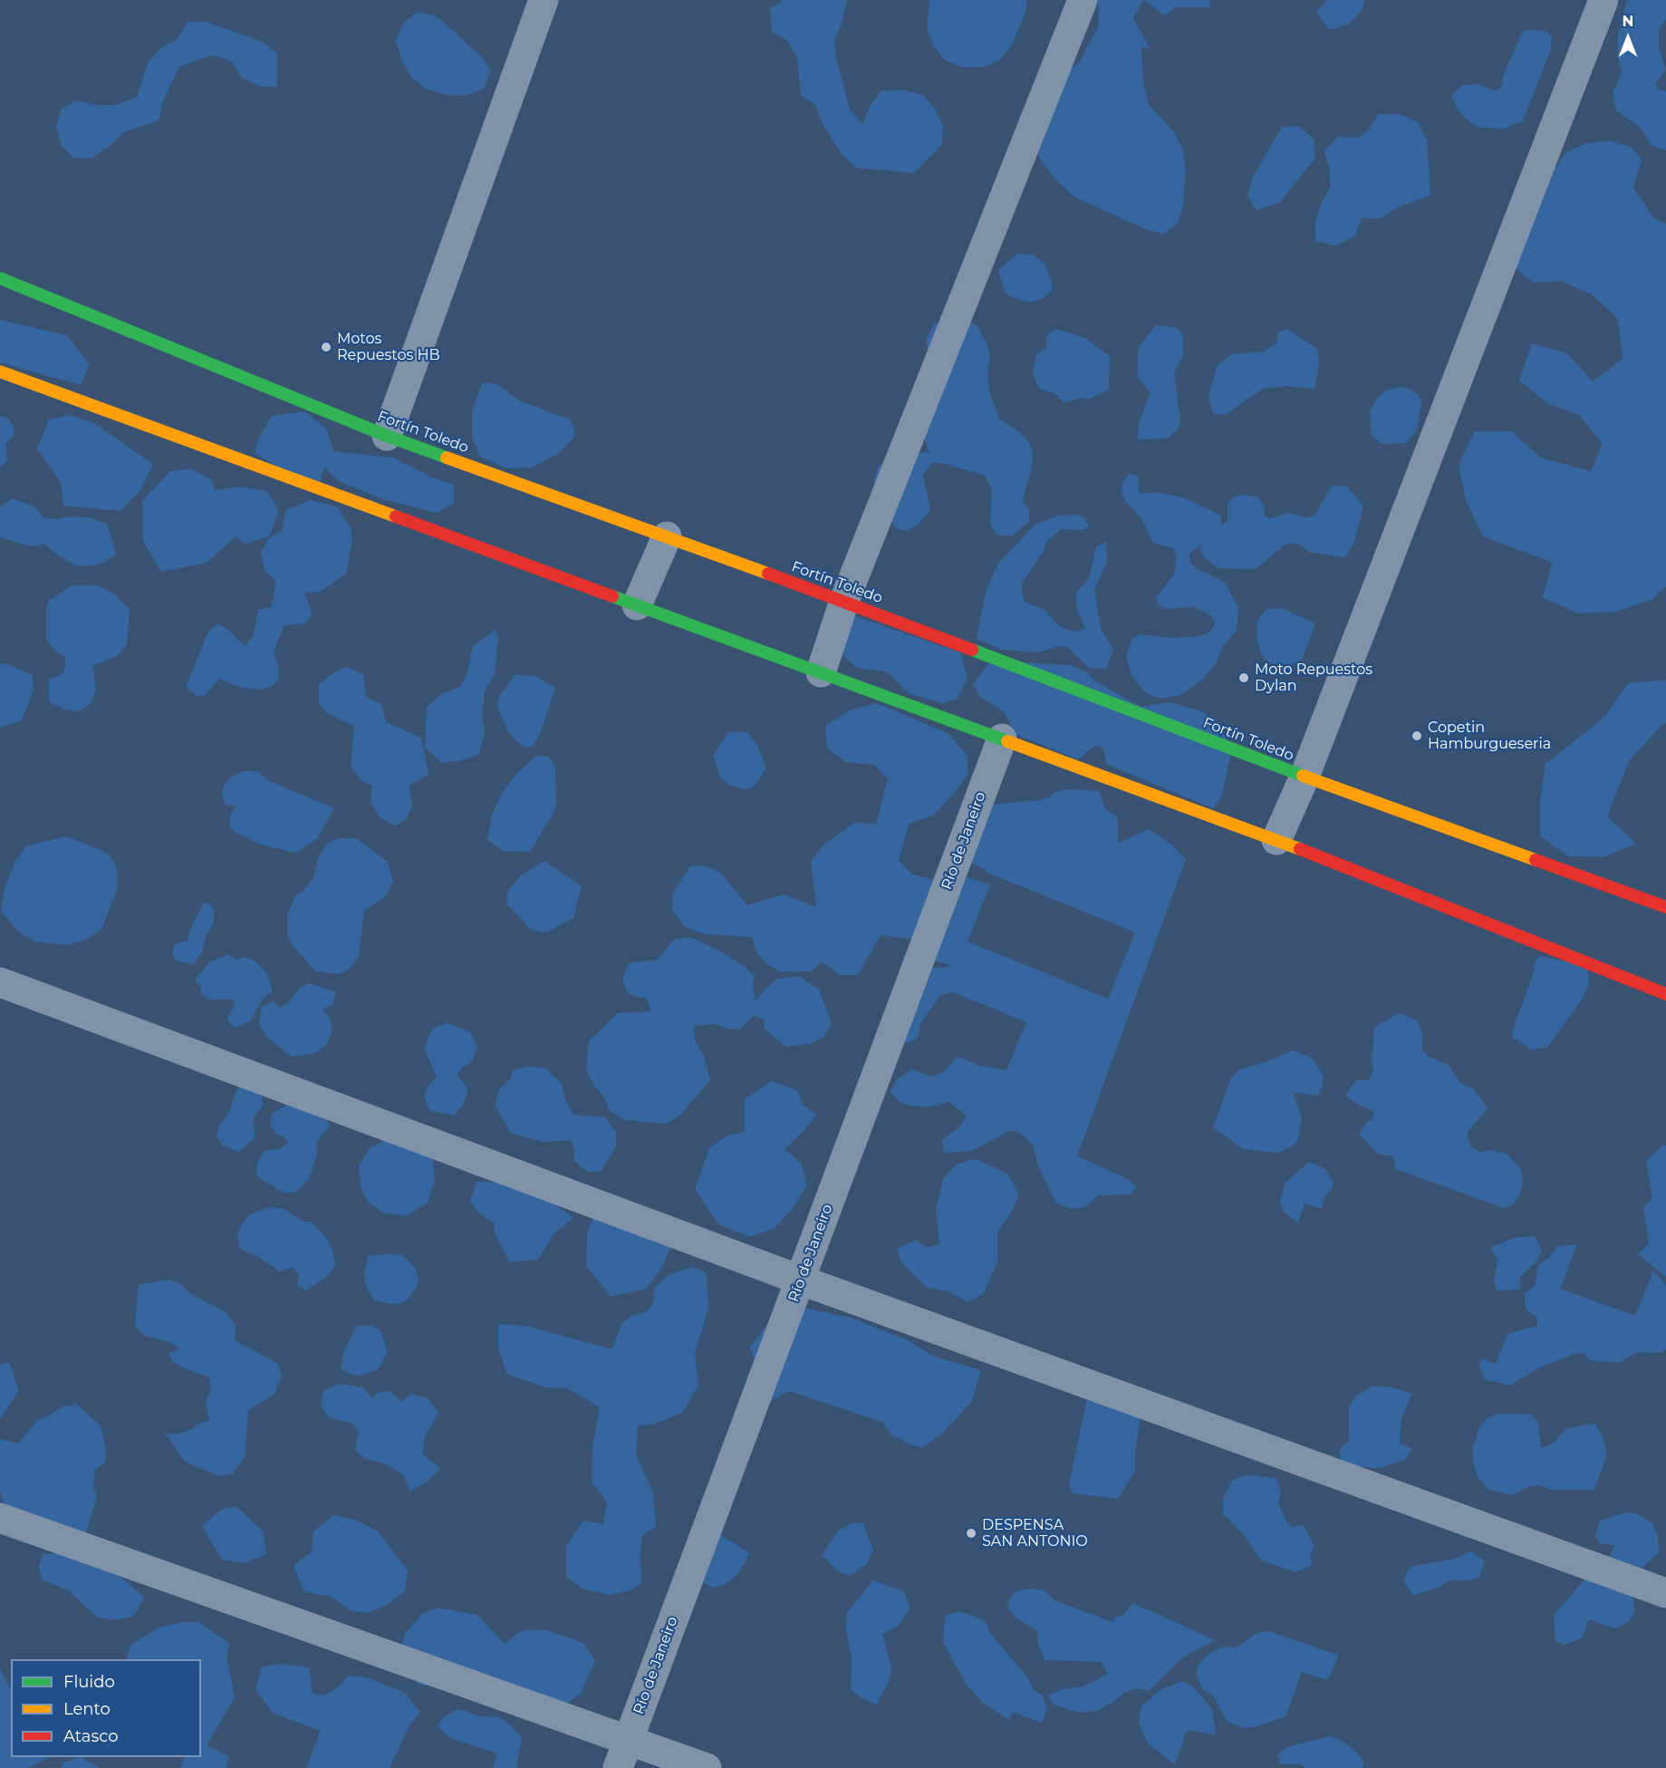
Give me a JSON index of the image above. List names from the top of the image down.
{
  "streets": {
    "street": ["Fortín Toledo", "Río de Janeiro"]
  },
  "places": [
    "Motos Repuestos HB",
    "Moto Repuestos Dylan",
    "Copetin Hamburgueseria",
    "DESPENSA SAN ANTONIO"
  ],
  "legend": ["Fluido", "Lento", "Atasco"],
  "north": "top"
}
